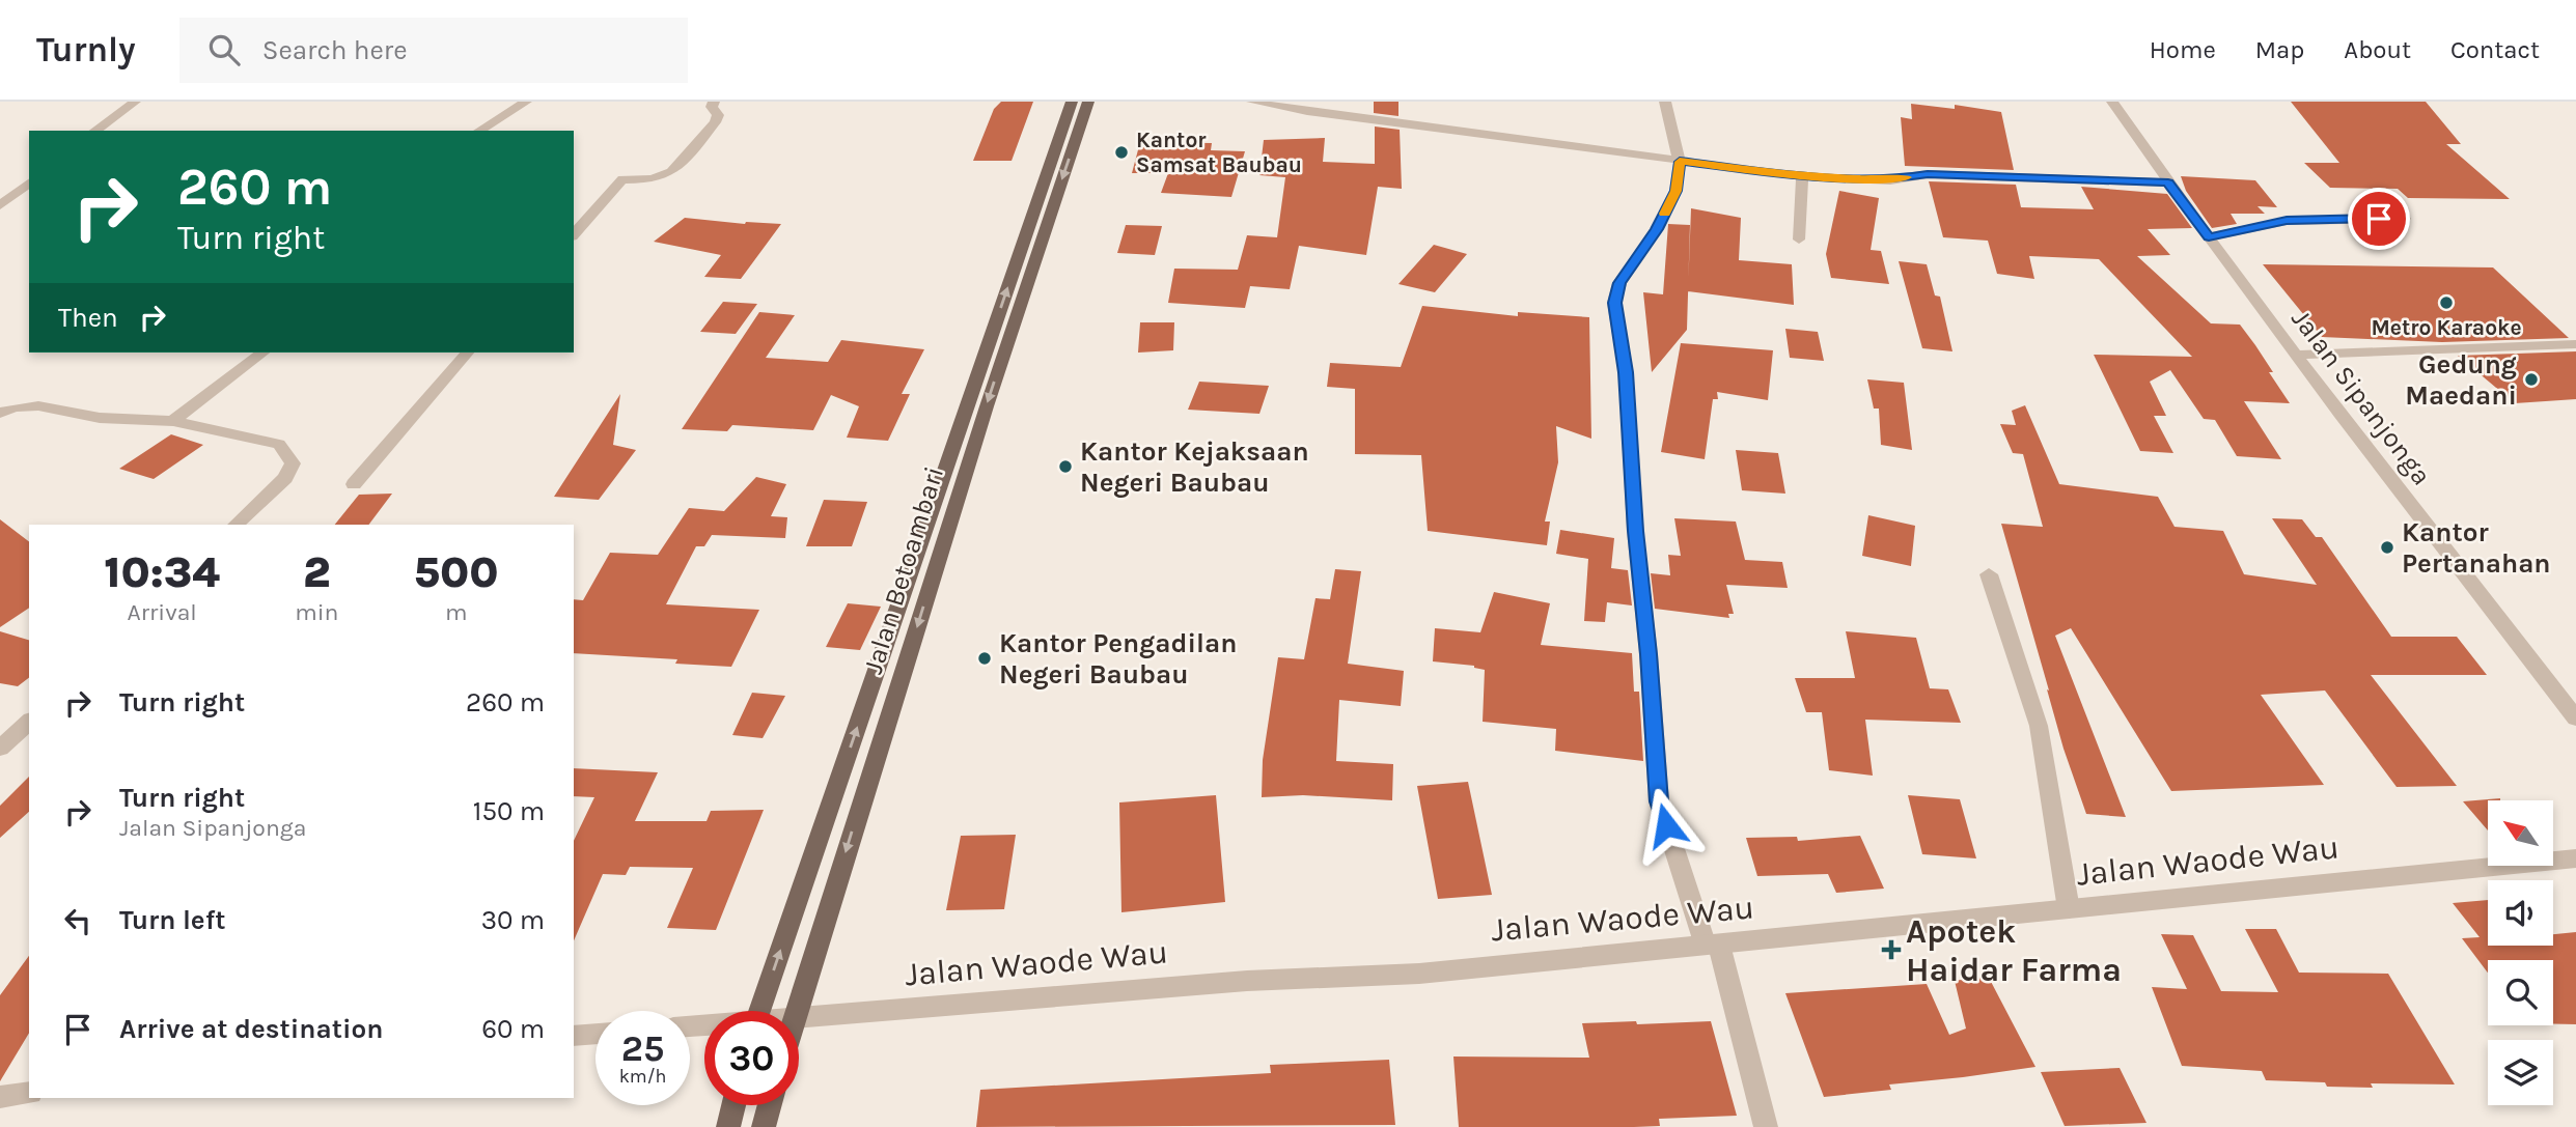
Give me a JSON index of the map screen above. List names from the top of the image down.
{
  "streets": {
    "main road": ["Jalan Betoambari"],
    "street": ["Jalan Sipanjonga", "Jalan Waode Wau"]
  },
  "places": {
    "other": [
      "Kantor Samsat Baubau",
      "Metro Karaoke",
      "Gedung Maedani",
      "Kantor Kejaksaan Negeri Baubau",
      "Kantor Pertanahan",
      "Kantor Pengadilan Negeri Baubau"
    ],
    "health": ["Apotek Haidar Farma"]
  },
  "north": "top left",
  "page": {
    "header": "Turnly",
    "search": "Search here",
    "nav": [
      "Home",
      "Map",
      "About",
      "Contact"
    ],
    "turn": ["260 m", "Turn right"],
    "then": "Then",
    "eta": [
      "10:34",
      "Arrival",
      "2",
      "min",
      "500",
      "m"
    ],
    "list": [
      {
        "name": "Turn right",
        "value": "260 m"
      },
      {
        "name": "Turn right",
        "note": "Jalan Sipanjonga",
        "value": "150 m"
      },
      {
        "name": "Turn left",
        "value": "30 m"
      },
      {
        "name": "Arrive at destination",
        "value": "60 m"
      }
    ],
    "speed": "25 km/h",
    "limit": "30"
  }
}
